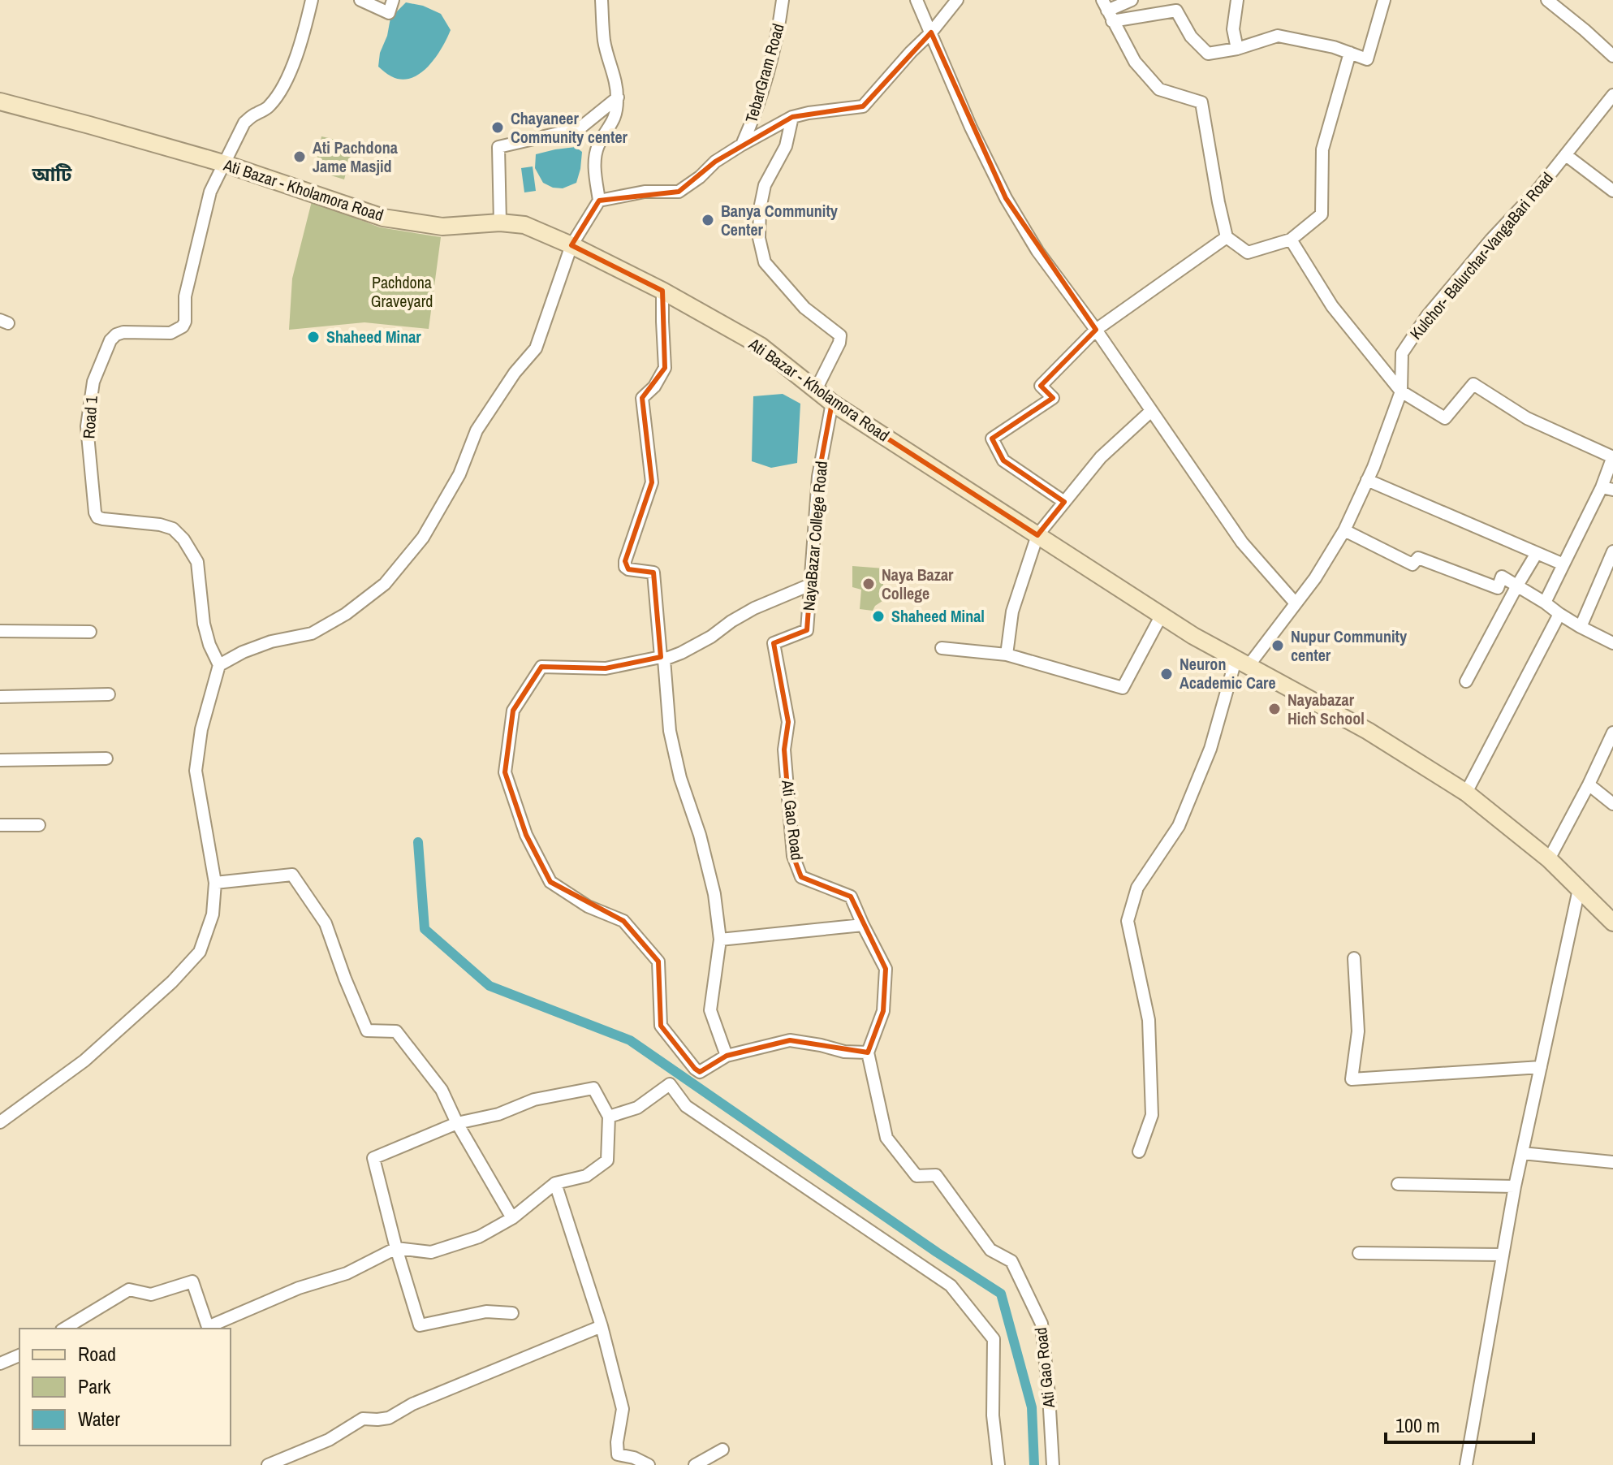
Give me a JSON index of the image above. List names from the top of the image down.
{
  "streets": {
    "main road": ["Ati Bazar - Kholamora Road"],
    "street": [
      "TebarGram Road",
      "Kulchor- Balurchar-VangaBari Road",
      "Road 1",
      "NayaBazar College Road",
      "Ati Gao Road"
    ]
  },
  "crossings": [
    ["Ati Bazar - Kholamora Road", "Kulchor- Balurchar-VangaBari Road"],
    ["Ati Bazar - Kholamora Road", "Road 1"],
    ["Ati Bazar - Kholamora Road", "NayaBazar College Road"],
    ["NayaBazar College Road", "Ati Gao Road"]
  ],
  "districts": ["আটি"],
  "parks": ["Pachdona Graveyard"],
  "places": [
    "Chayaneer Community center",
    "Ati Pachdona Jame Masjid",
    "Banya Community Center",
    "Shaheed Minar",
    "Naya Bazar College",
    "Shaheed Minal",
    "Nupur Community center",
    "Neuron Academic Care",
    "Nayabazar Hich School"
  ],
  "legend": ["Road", "Park", "Water"],
  "scale_bar": "100 m"
}
